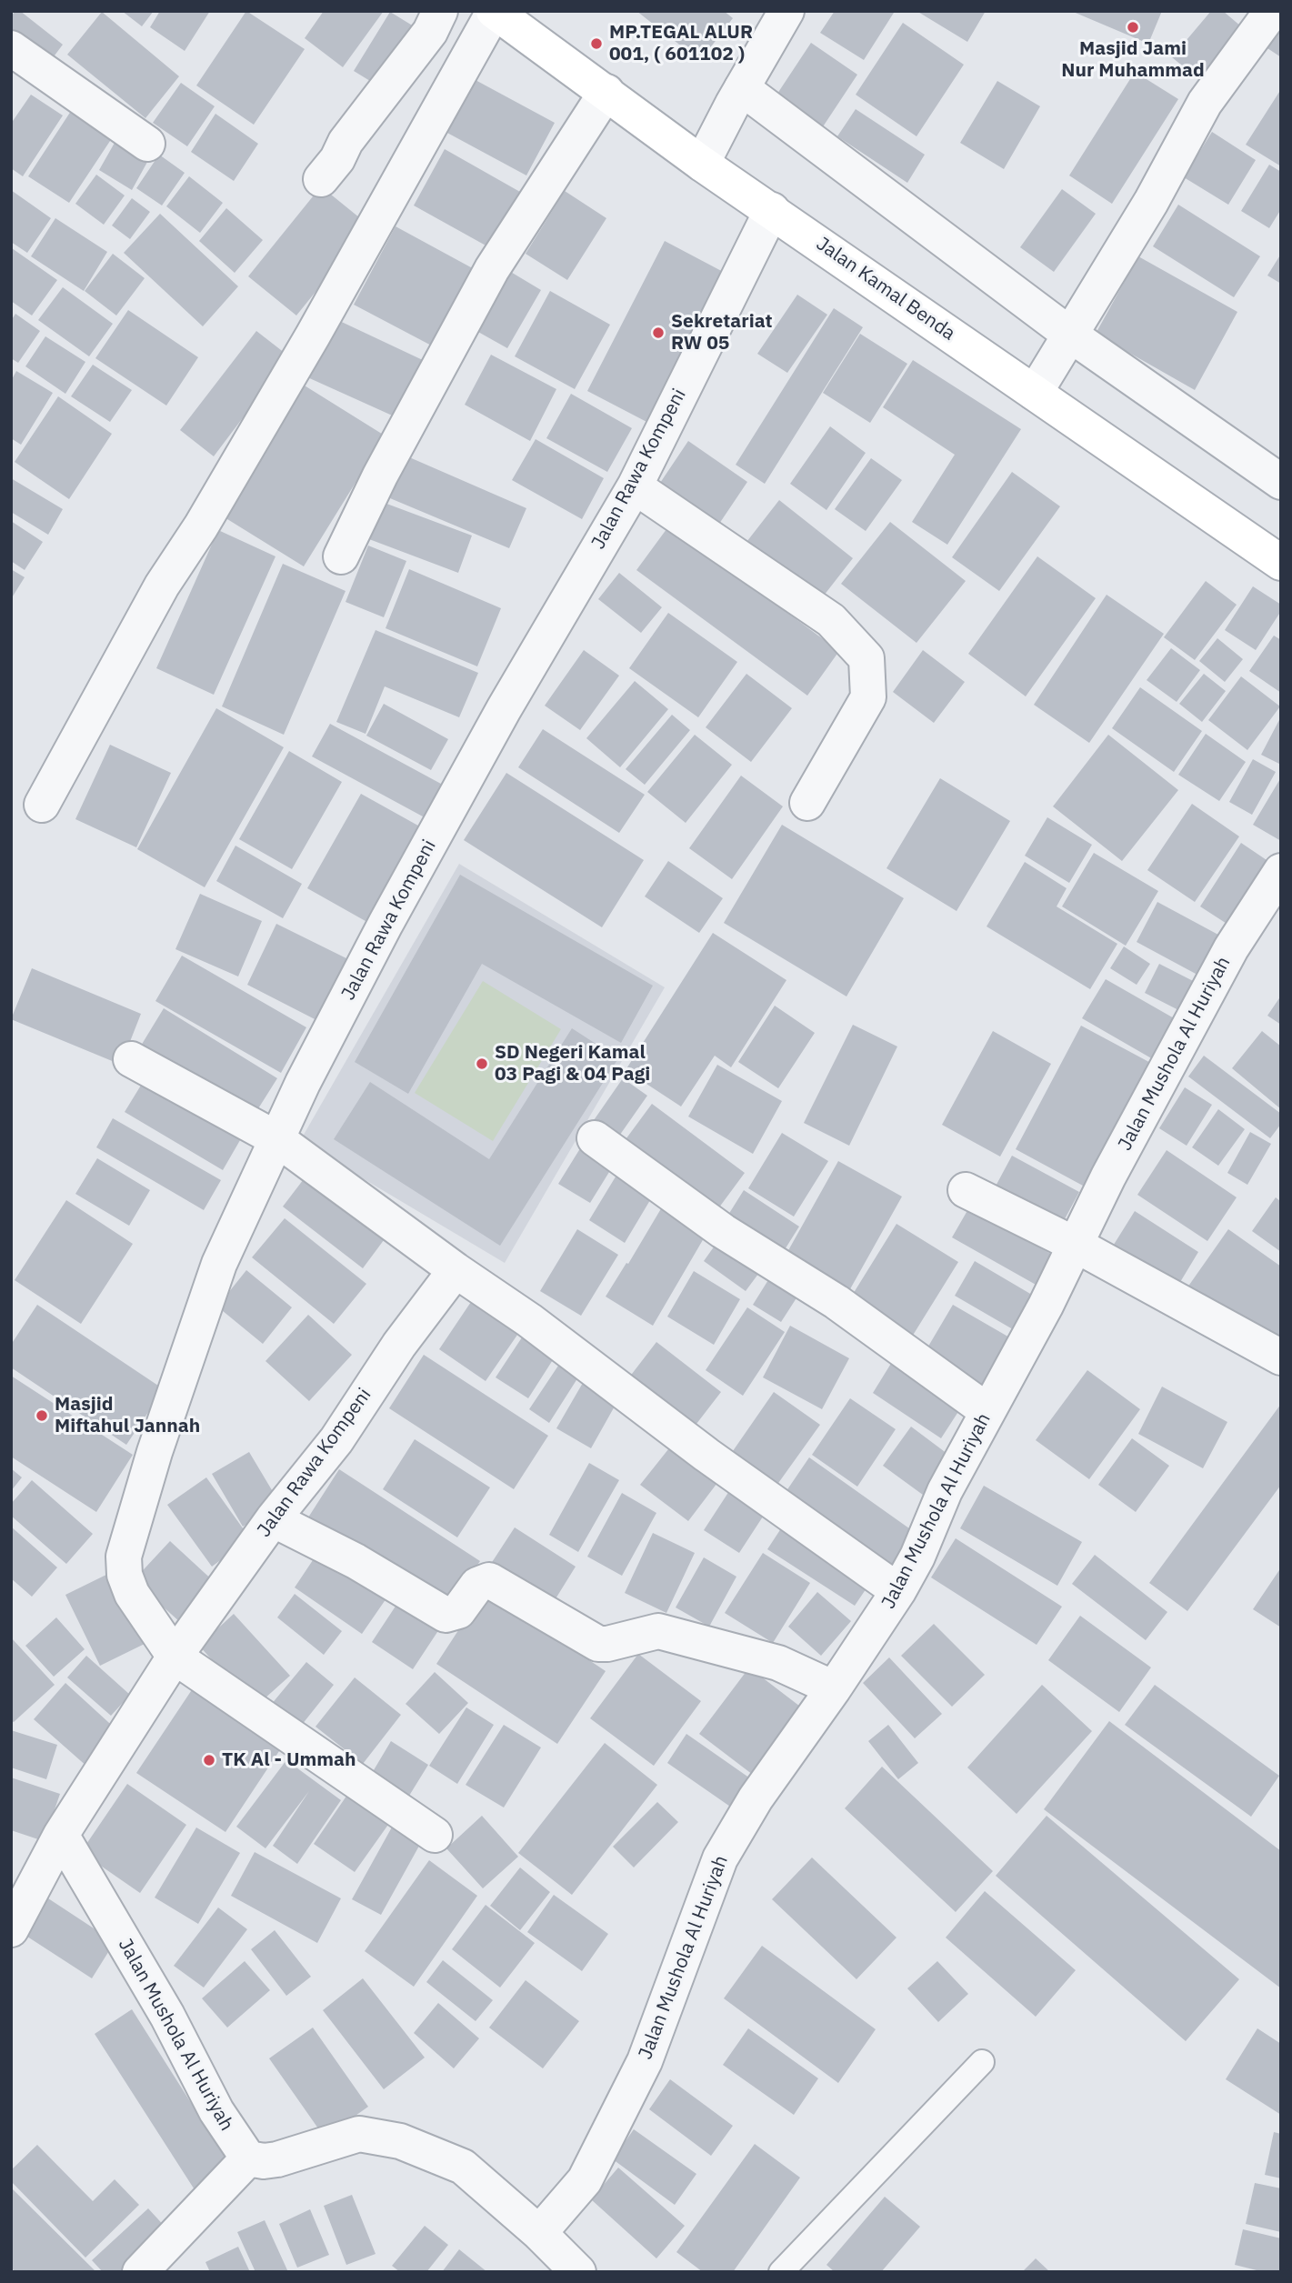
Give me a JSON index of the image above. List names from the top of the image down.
{
  "streets": {
    "main road": ["Jalan Kamal Benda"],
    "street": ["Jalan Rawa Kompeni", "Jalan Mushola Al Huriyah"]
  },
  "crossings": [
    ["Jalan Kamal Benda", "Jalan Rawa Kompeni"],
    ["Jalan Rawa Kompeni", "Jalan Mushola Al Huriyah"]
  ],
  "places": [
    "Masjid Jami Nur Muhammad",
    "MP.TEGAL ALUR 001, ( 601102 )",
    "Sekretariat RW 05",
    "SD Negeri Kamal 03 Pagi & 04 Pagi",
    "Masjid Miftahul Jannah",
    "TK Al - Ummah"
  ]
}
